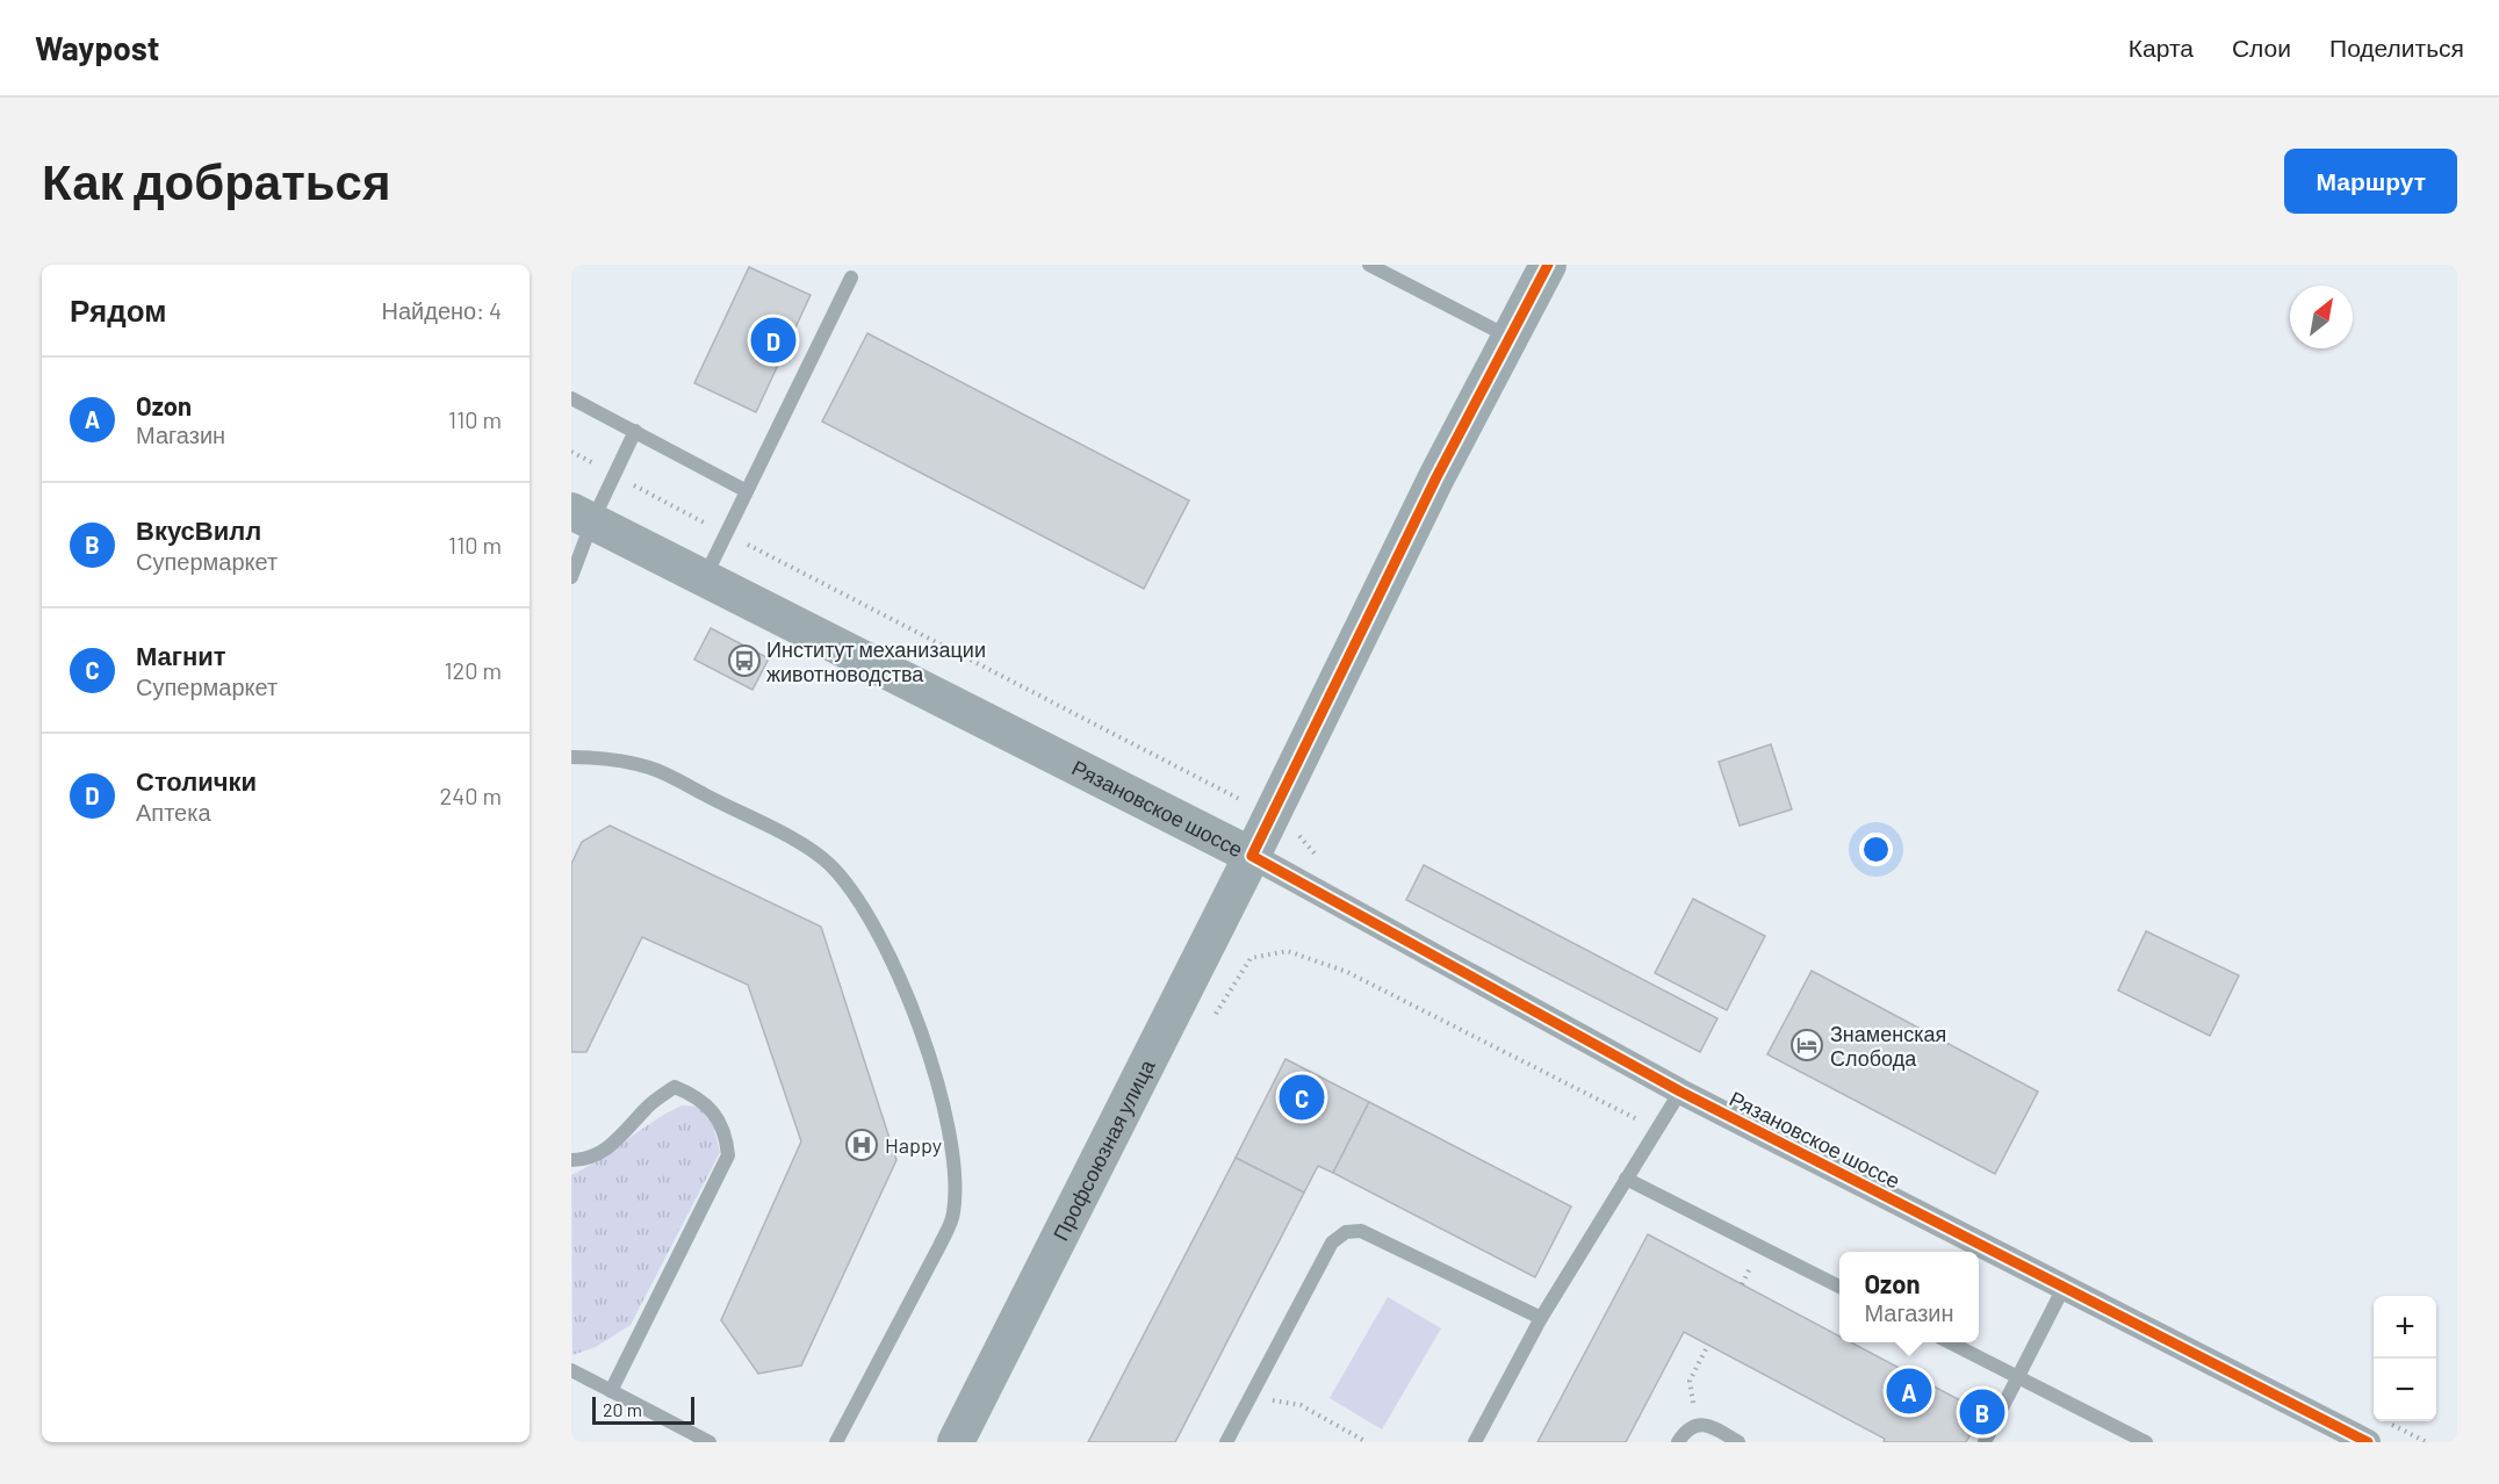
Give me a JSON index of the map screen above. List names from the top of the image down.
{
  "streets": {
    "main road": ["Рязановское шоссе", "Профсоюзная улица"]
  },
  "crossings": [
    ["Рязановское шоссе", "Профсоюзная улица"]
  ],
  "places": {
    "bus stop": ["Институт механизации животноводства"],
    "hotel": ["Знаменская Слобода"],
    "hospital": ["Happy"]
  },
  "scale_bar": "20 m",
  "north": "top right",
  "page": {
    "header": "Waypost",
    "nav": ["Карта", "Слои", "Поделиться"],
    "buttons": "Маршрут",
    "title": "Как добраться",
    "heading": ["Рядом", "Найдено: 4"],
    "pins": [
      "D",
      "C",
      "A",
      "B"
    ],
    "list": [
      {
        "mark": "A",
        "name": "Ozon",
        "note": "Магазин",
        "value": "110 m"
      },
      {
        "mark": "B",
        "name": "ВкусВилл",
        "note": "Супермаркет",
        "value": "110 m"
      },
      {
        "mark": "C",
        "name": "Магнит",
        "note": "Супермаркет",
        "value": "120 m"
      },
      {
        "mark": "D",
        "name": "Столички",
        "note": "Аптека",
        "value": "240 m"
      }
    ],
    "popup": ["Ozon", "Магазин"],
    "map_buttons": ["+", "−"],
    "scale": "20 m"
  }
}
